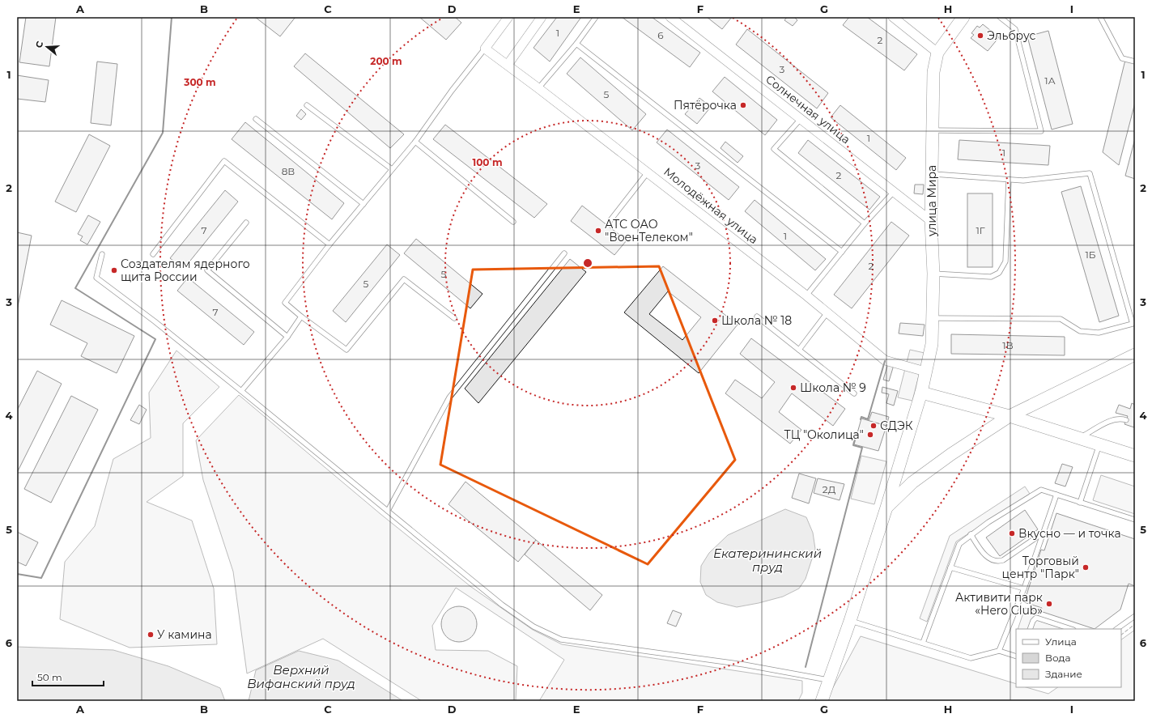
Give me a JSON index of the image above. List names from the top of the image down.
{
  "streets": {
    "street": ["Солнечная улица", "улица Мира", "Молодёжная улица"]
  },
  "crossings": [
    ["Солнечная улица", "улица Мира"],
    ["улица Мира", "Молодёжная улица"]
  ],
  "water": ["Екатерининский пруд", "Верхний Вифанский пруд"],
  "places": [
    "Эльбрус",
    "Пятёрочка",
    "АТС ОАО \"ВоенТелеком\"",
    "Создателям ядерного щита России",
    "Школа № 18",
    "Школа № 9",
    "СДЭК",
    "ТЦ \"Околица\"",
    "Вкусно — и точка",
    "Торговый центр \"Парк\"",
    "Активити парк «Hero Club»",
    "У камина"
  ],
  "house_numbers": [
    "1",
    "6",
    "2",
    "3",
    "1А",
    "5",
    "1",
    "1",
    "3",
    "8В",
    "2",
    "7",
    "1Г",
    "1",
    "1Б",
    "2",
    "5",
    "5",
    "7",
    "1В",
    "2Д"
  ],
  "legend": ["Улица", "Вода", "Здание"],
  "scale_bar": "50 m",
  "north": "left",
  "grid": {
    "columns": [
      "A",
      "B",
      "C",
      "D",
      "E",
      "F",
      "G",
      "H",
      "I"
    ],
    "rows": [
      "1",
      "2",
      "3",
      "4",
      "5",
      "6"
    ]
  },
  "rings": ["200 m", "300 m", "100 m"]
}
